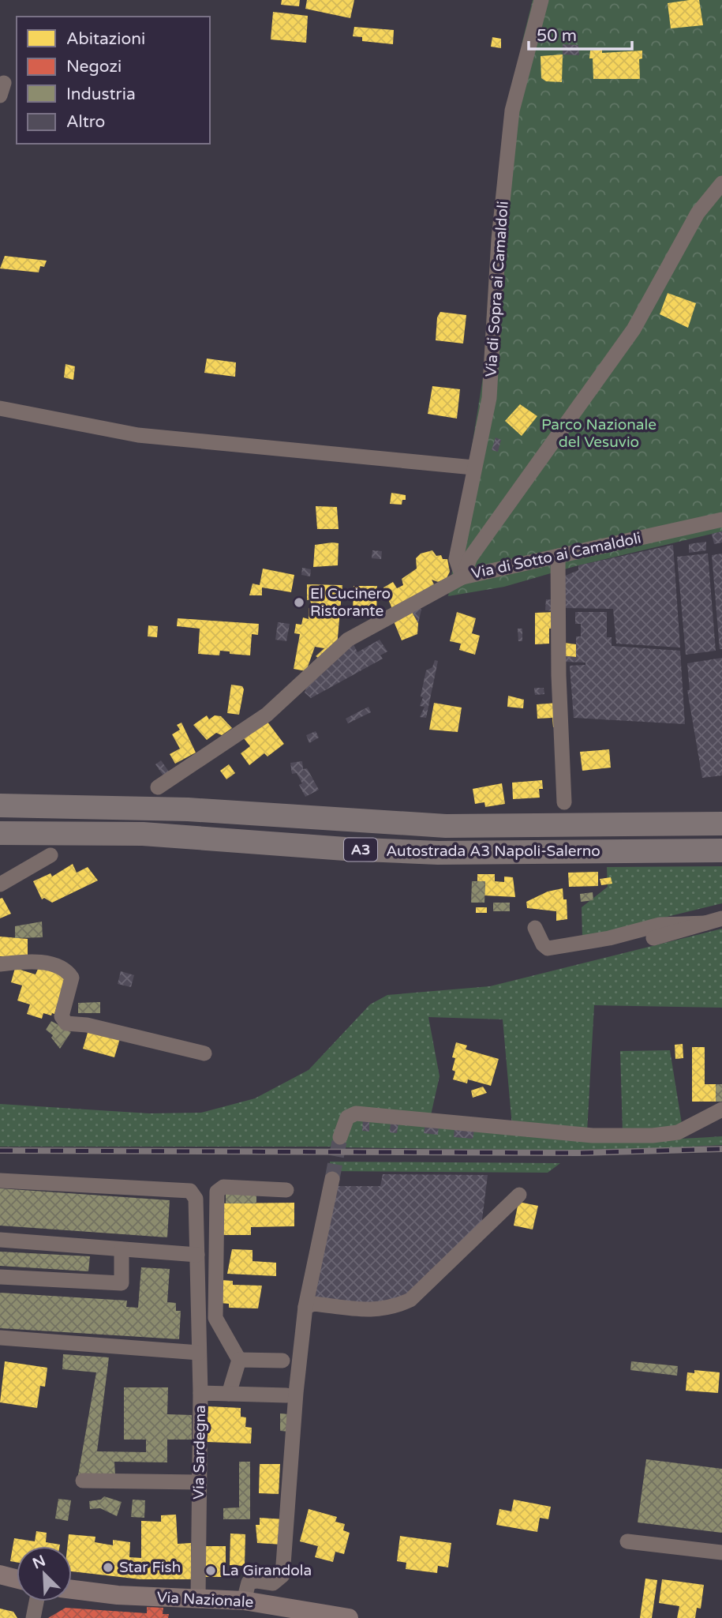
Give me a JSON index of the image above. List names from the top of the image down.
{
  "streets": {
    "highway": ["A3", "Autostrada A3 Napoli-Salerno"],
    "main road": ["Via Nazionale"],
    "street": ["Via di Sopra ai Camaldoli", "Via di Sotto ai Camaldoli", "Via Sardegna"]
  },
  "crossings": [
    ["Via di Sopra ai Camaldoli", "Via di Sotto ai Camaldoli"],
    ["Via Sardegna", "Via Nazionale"]
  ],
  "parks": ["Parco Nazionale del Vesuvio"],
  "places": ["El Cucinero Ristorante", "Star Fish", "La Girandola"],
  "legend": [
    "Abitazioni",
    "Negozi",
    "Industria",
    "Altro"
  ],
  "scale_bar": "50 m",
  "north": "top left"
}
